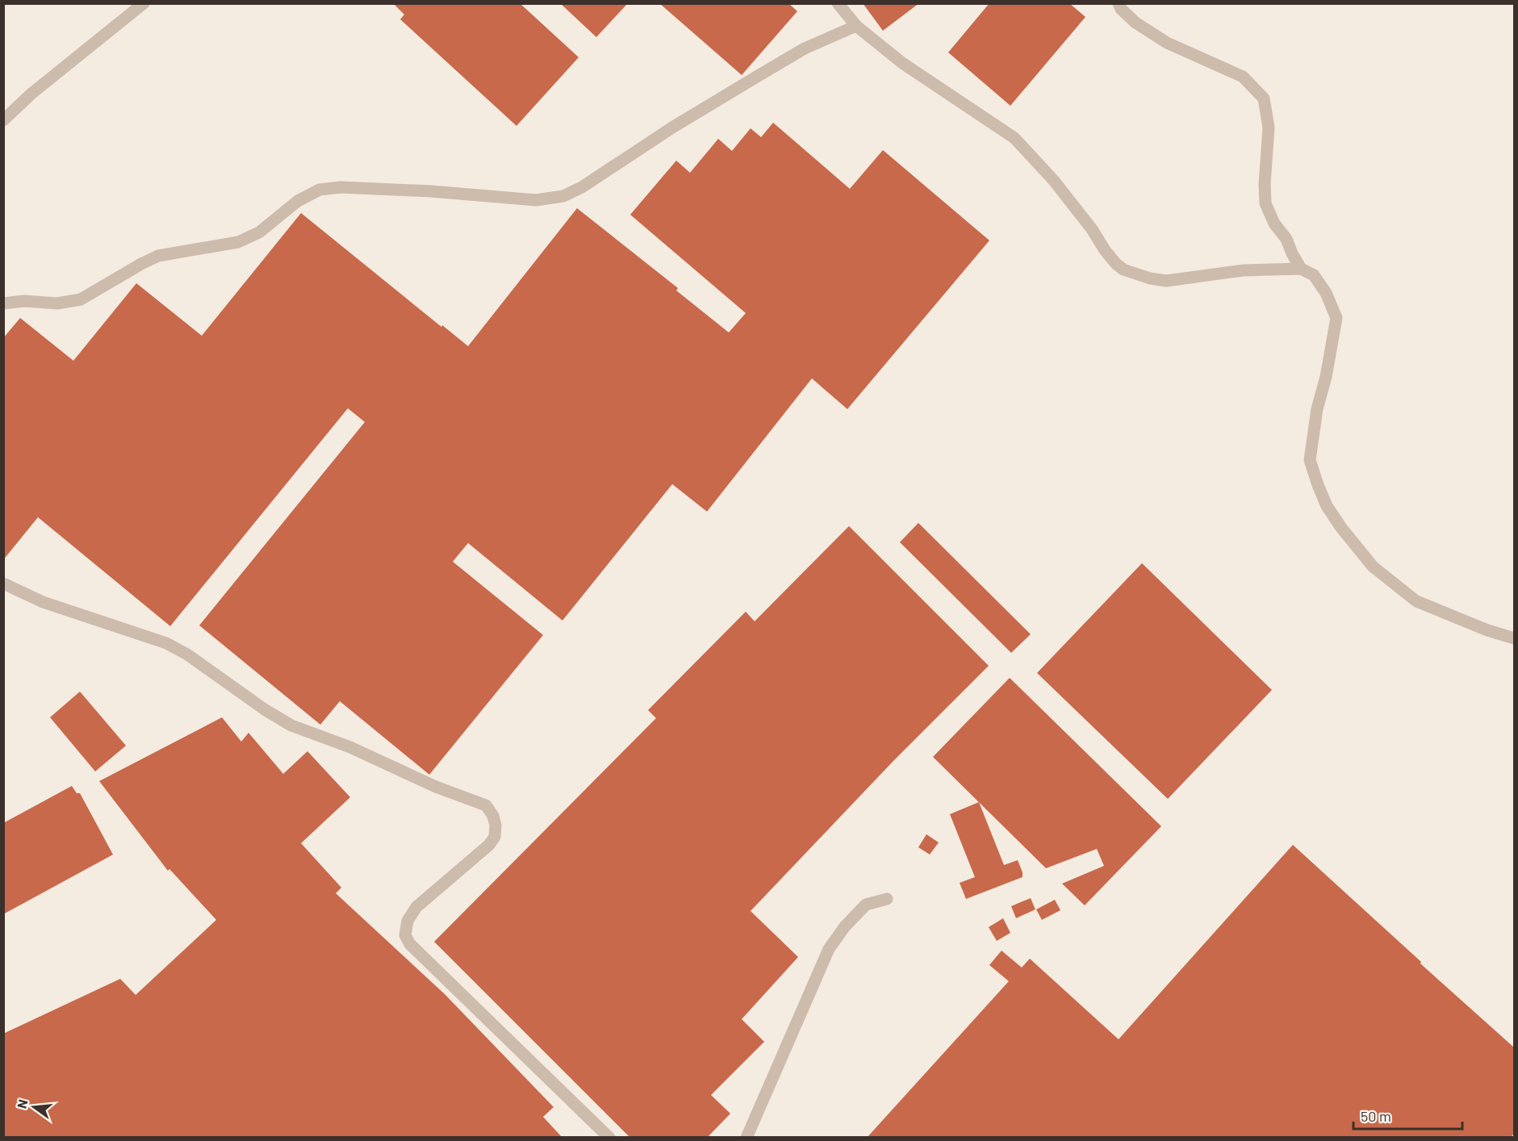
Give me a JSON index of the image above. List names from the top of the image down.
{
  "scale_bar": "50 m",
  "north": "left"
}
